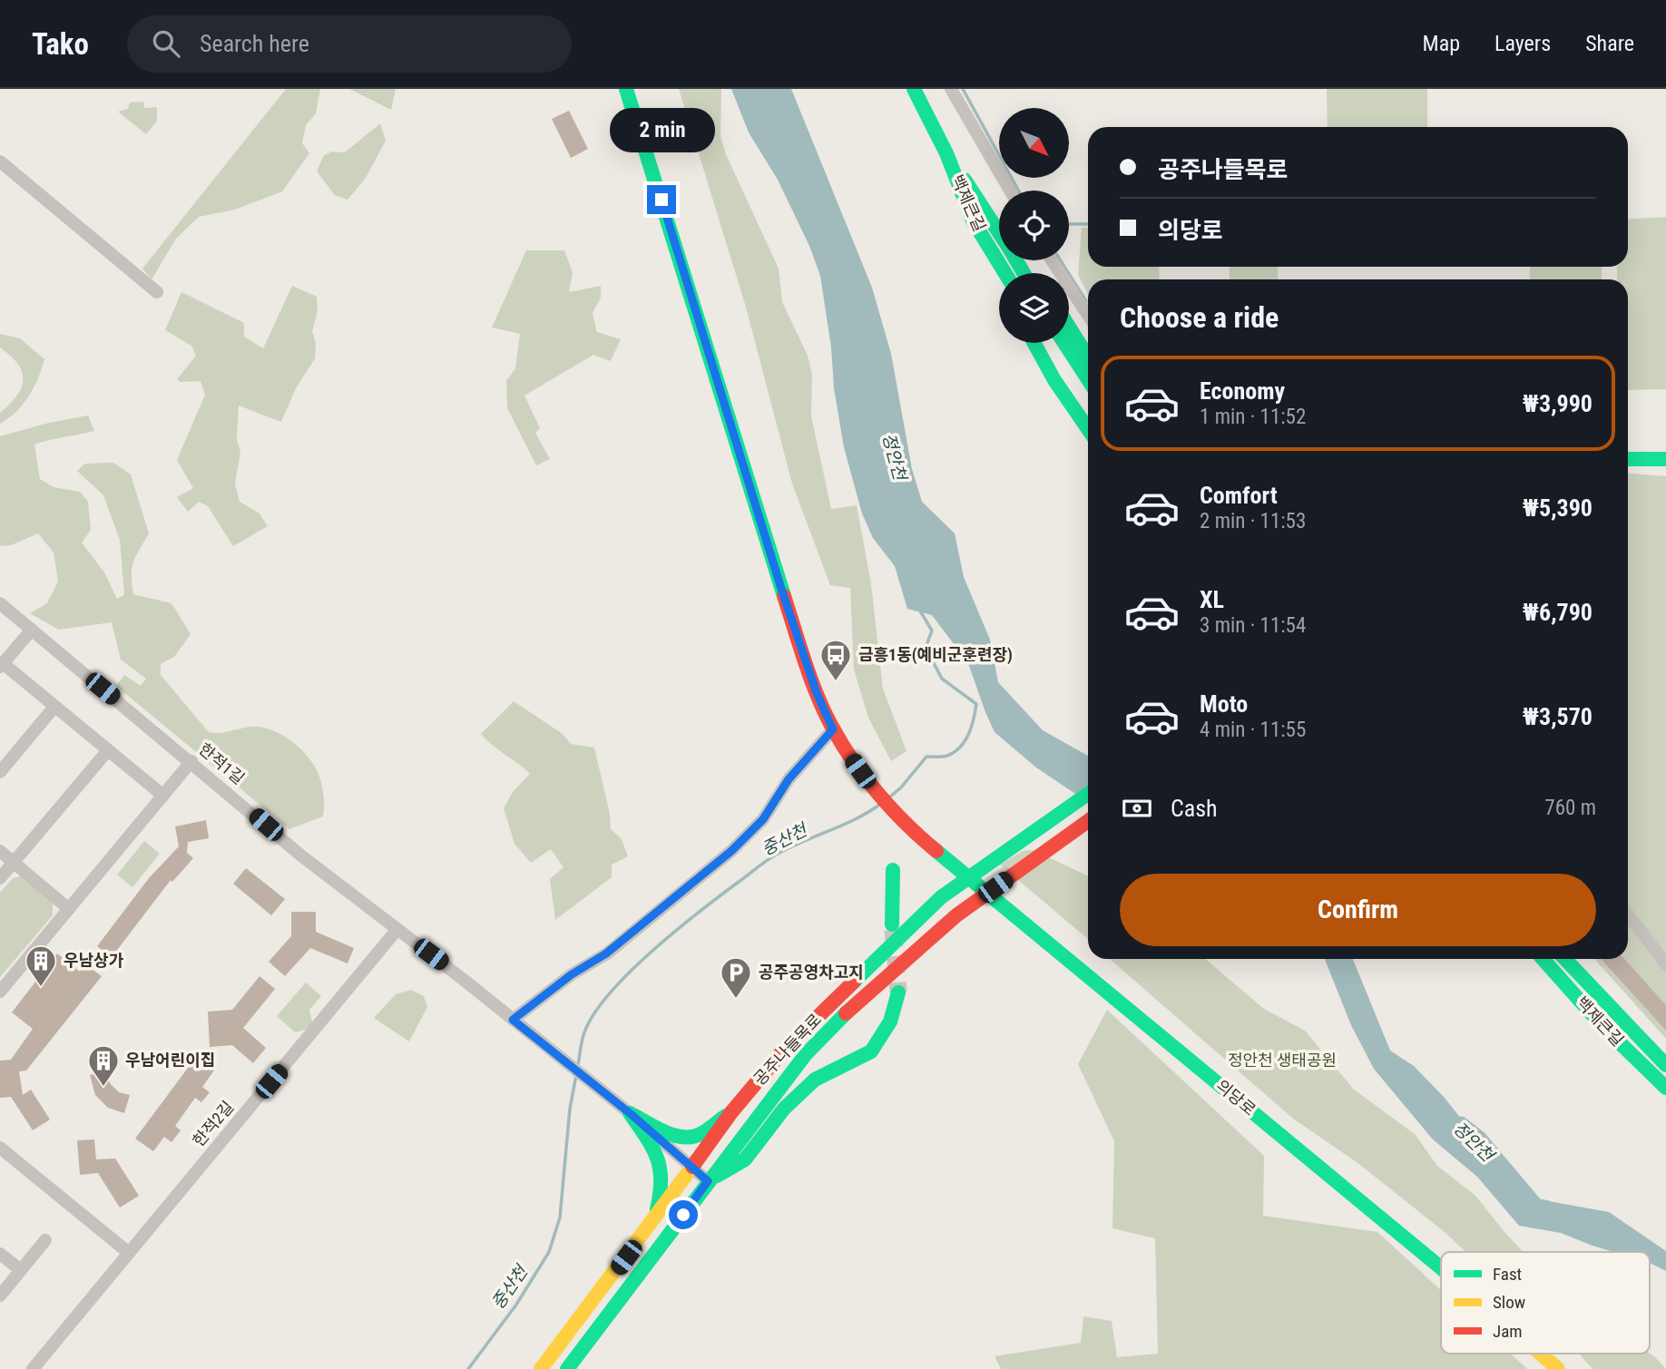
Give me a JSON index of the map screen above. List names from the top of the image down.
{
  "streets": {
    "main road": ["백제큰길", "공주나들목로", "의당로"],
    "street": ["한적1길", "한적2길"]
  },
  "crossings": [
    ["한적1길", "공주나들목로"],
    ["한적1길", "한적2길"]
  ],
  "water": ["정안천", "중산천"],
  "parks": ["정안천 생태공원"],
  "places": {
    "bus stop": ["금흥1동(예비군훈련장)"],
    "building": ["우남상가", "우남어린이집"],
    "parking": ["공주공영차고지"]
  },
  "legend": ["Fast", "Slow", "Jam"],
  "north": "bottom right",
  "page": {
    "header": "Tako",
    "search": "Search here",
    "nav": ["Map", "Layers", "Share"],
    "bubble": "2 min",
    "banner": ["공주나들목로", "의당로"],
    "heading": "Choose a ride",
    "list": [
      {
        "name": "Economy",
        "note": "1 min · 11:52",
        "value": "₩3,990"
      },
      {
        "name": "Comfort",
        "note": "2 min · 11:53",
        "value": "₩5,390"
      },
      {
        "name": "XL",
        "note": "3 min · 11:54",
        "value": "₩6,790"
      },
      {
        "name": "Moto",
        "note": "4 min · 11:55",
        "value": "₩3,570"
      }
    ],
    "pay": ["Cash", "760 m"],
    "buttons": "Confirm"
  }
}
